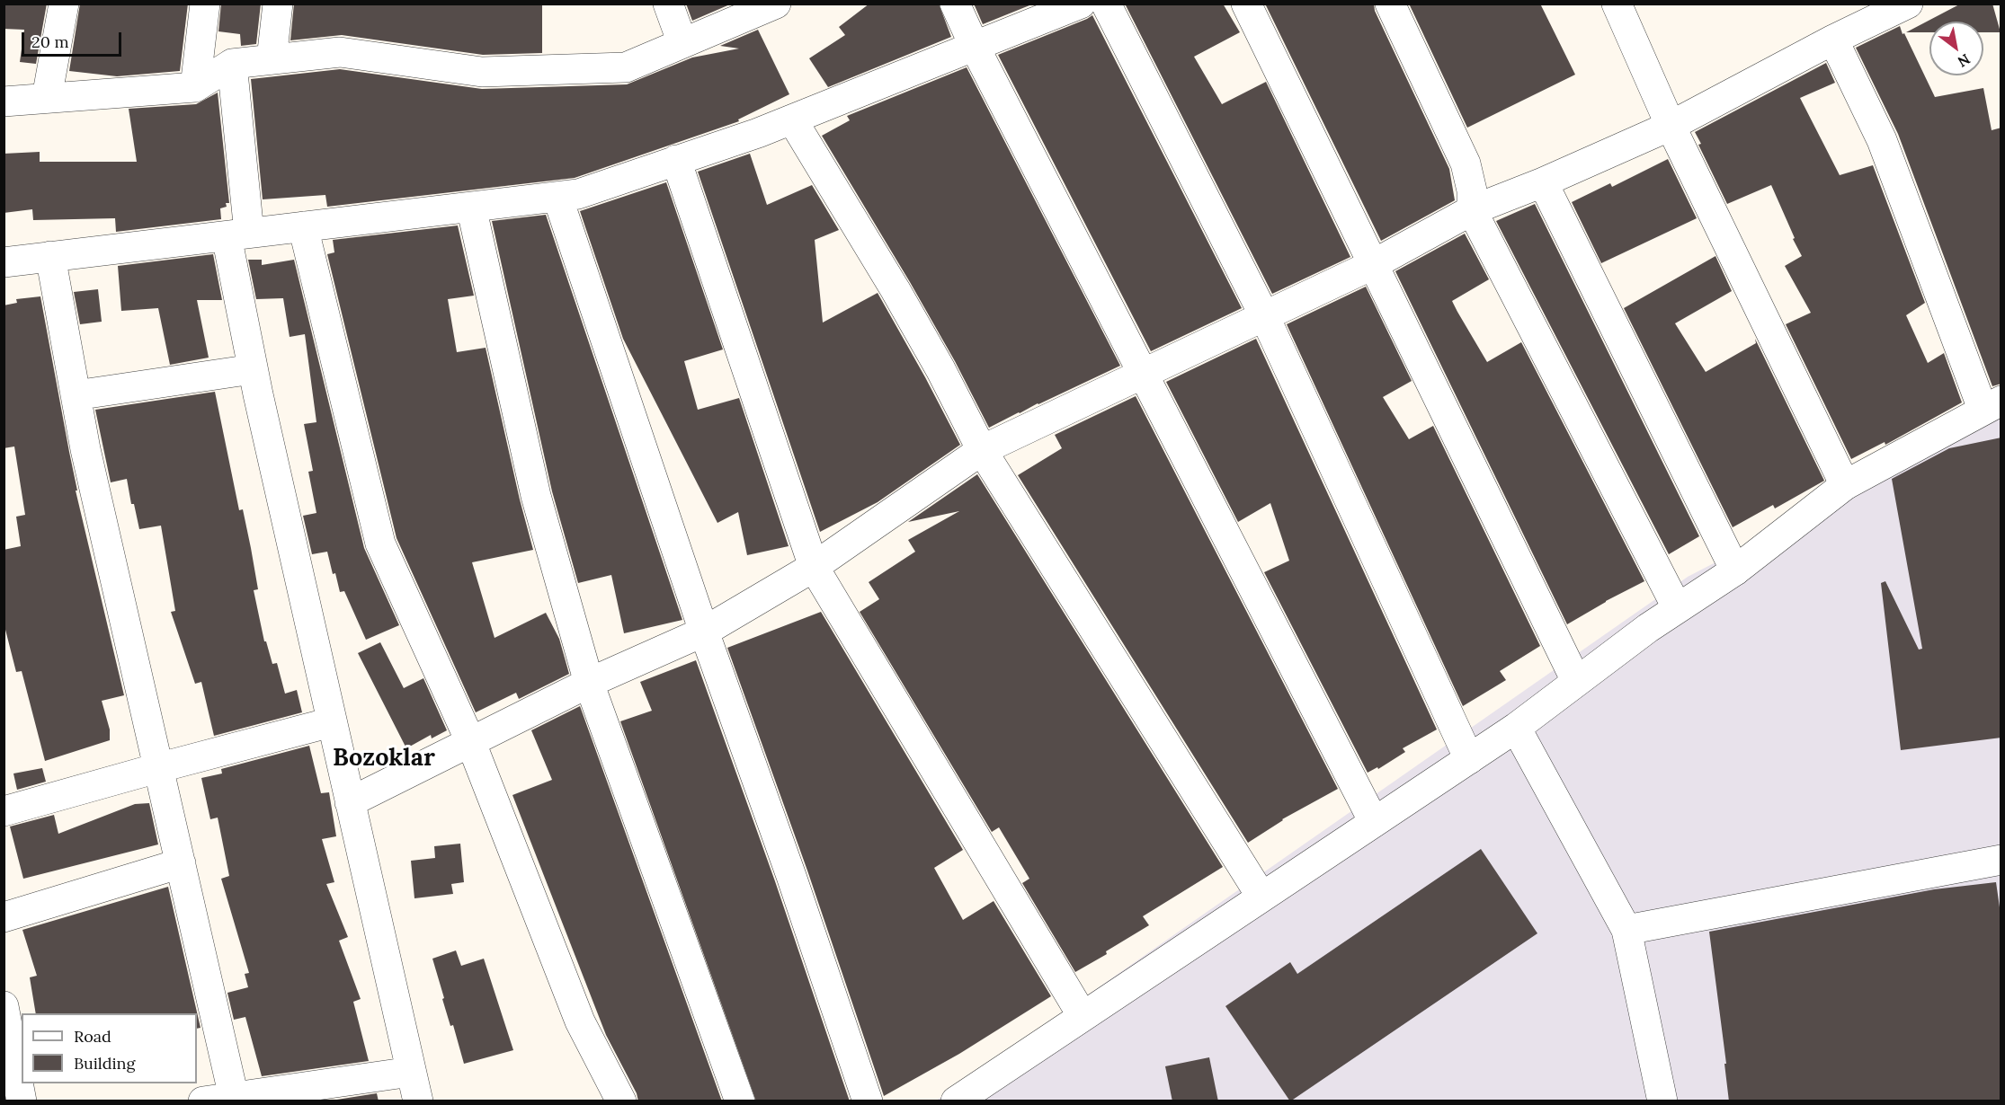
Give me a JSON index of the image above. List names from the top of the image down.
{
  "districts": ["Bozoklar"],
  "legend": ["Road", "Building"],
  "scale_bar": "20 m",
  "north": "bottom right"
}
